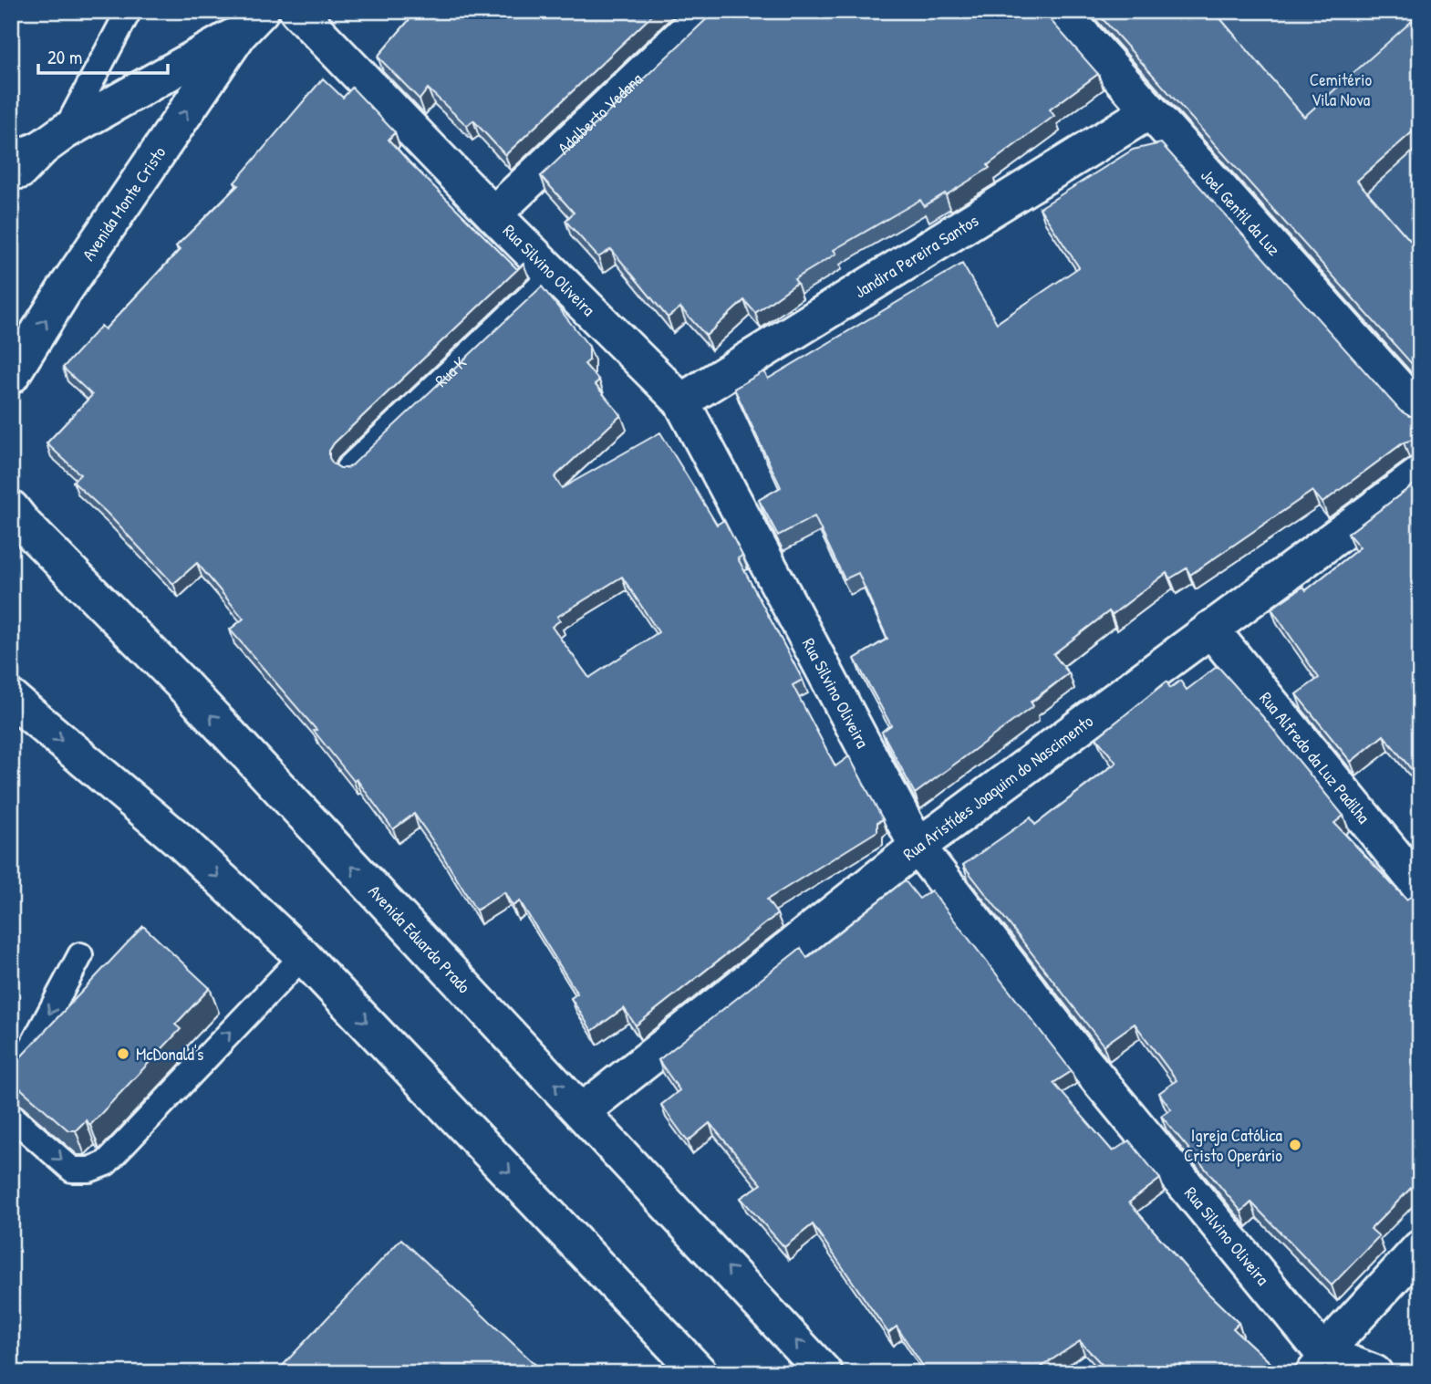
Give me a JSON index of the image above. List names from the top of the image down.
{
  "streets": {
    "street": [
      "Adalberto Vedana",
      "Avenida Monte Cristo",
      "Joel Gentil da Luz",
      "Jandira Pereira Santos",
      "Rua Silvino Oliveira",
      "Rua Alfredo da Luz Padilha",
      "Rua Aristídes Joaquim do Nascimento",
      "Avenida Eduardo Prado"
    ],
    "lane": ["Rua K"]
  },
  "crossings": [
    ["Adalberto Vedana", "Rua Silvino Oliveira"],
    ["Joel Gentil da Luz", "Jandira Pereira Santos"],
    ["Jandira Pereira Santos", "Rua Silvino Oliveira"],
    ["Rua Silvino Oliveira", "Rua K"],
    ["Rua Silvino Oliveira", "Rua Aristídes Joaquim do Nascimento"],
    ["Rua Alfredo da Luz Padilha", "Rua Aristídes Joaquim do Nascimento"],
    ["Rua Aristídes Joaquim do Nascimento", "Avenida Eduardo Prado"]
  ],
  "parks": ["Cemitério Vila Nova"],
  "places": ["McDonald's", "Igreja Católica Cristo Operário"],
  "scale_bar": "20 m"
}
